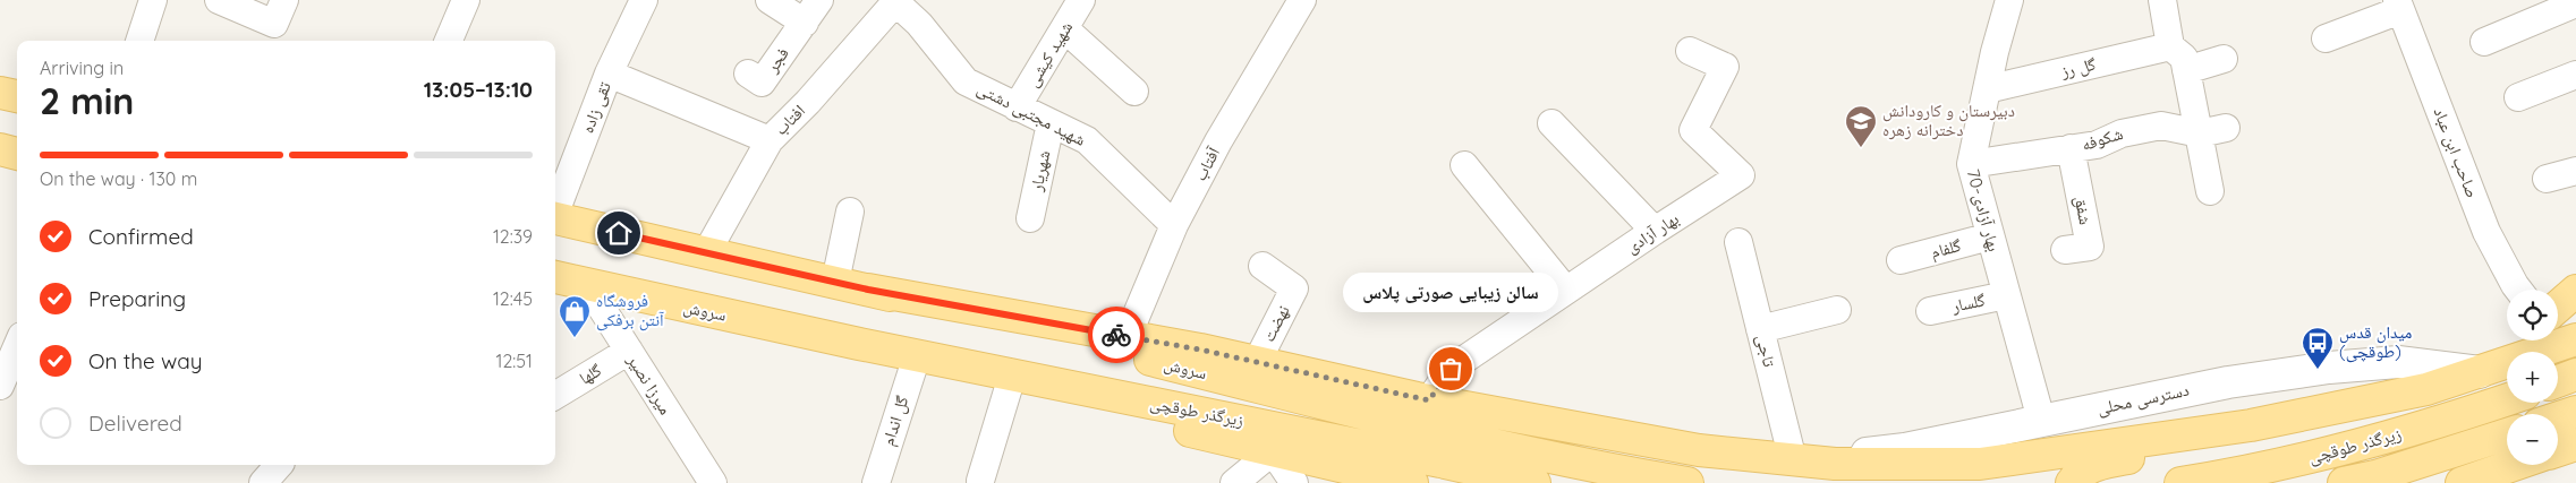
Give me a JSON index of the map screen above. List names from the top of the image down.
{
  "streets": {
    "main road": ["سروش", "زیرگذر طوقچی"],
    "street": [
      "شهید کیشی",
      "فجر",
      "گل رز",
      "تقی زاده",
      "شهید مجتبی دشتی",
      "افتاب",
      "شکوفه",
      "صاحب ابن عباد",
      "آفتاب",
      "شهریار",
      "70-بهار آزادی",
      "شفق",
      "بهار آزادی",
      "گلفام",
      "گلسار",
      "نهضت",
      "تاجی",
      "گلها",
      "میرزا نصیر",
      "دسترسی محلی",
      "گل اندام"
    ]
  },
  "crossings": [
    ["شهید کیشی", "شهید مجتبی دشتی"],
    ["گل رز", "70-بهار آزادی"],
    ["شهید مجتبی دشتی", "افتاب"],
    ["شهید مجتبی دشتی", "آفتاب"],
    ["شهید مجتبی دشتی", "شهریار"],
    ["افتاب", "سروش"],
    ["شکوفه", "70-بهار آزادی"],
    ["شکوفه", "شفق"],
    ["70-بهار آزادی", "گلفام"],
    ["70-بهار آزادی", "گلسار"],
    ["70-بهار آزادی", "دسترسی محلی"],
    ["سروش", "میرزا نصیر"],
    ["سروش", "زیرگذر طوقچی"],
    ["تاجی", "دسترسی محلی"],
    ["گلها", "میرزا نصیر"]
  ],
  "places": {
    "school or university": ["دبیرستان و کارودانش دخترانه زهره"],
    "shop": ["فروشگاه آنتن برفکی"],
    "other": ["سالن زیبایی صورتی پلاس"],
    "bus stop": ["میدان قدس (طوقچی)"]
  },
  "page": {
    "heading": ["2 min", "Arriving in", "13:05–13:10"],
    "bar": "On the way · 130 m",
    "list": [
      ["Confirmed", "12:39"],
      ["Preparing", "12:45"],
      ["On the way", "12:51"],
      "Delivered"
    ],
    "bubble": "سالن زیبایی صورتی پلاس",
    "map_buttons": ["+", "−"]
  }
}
